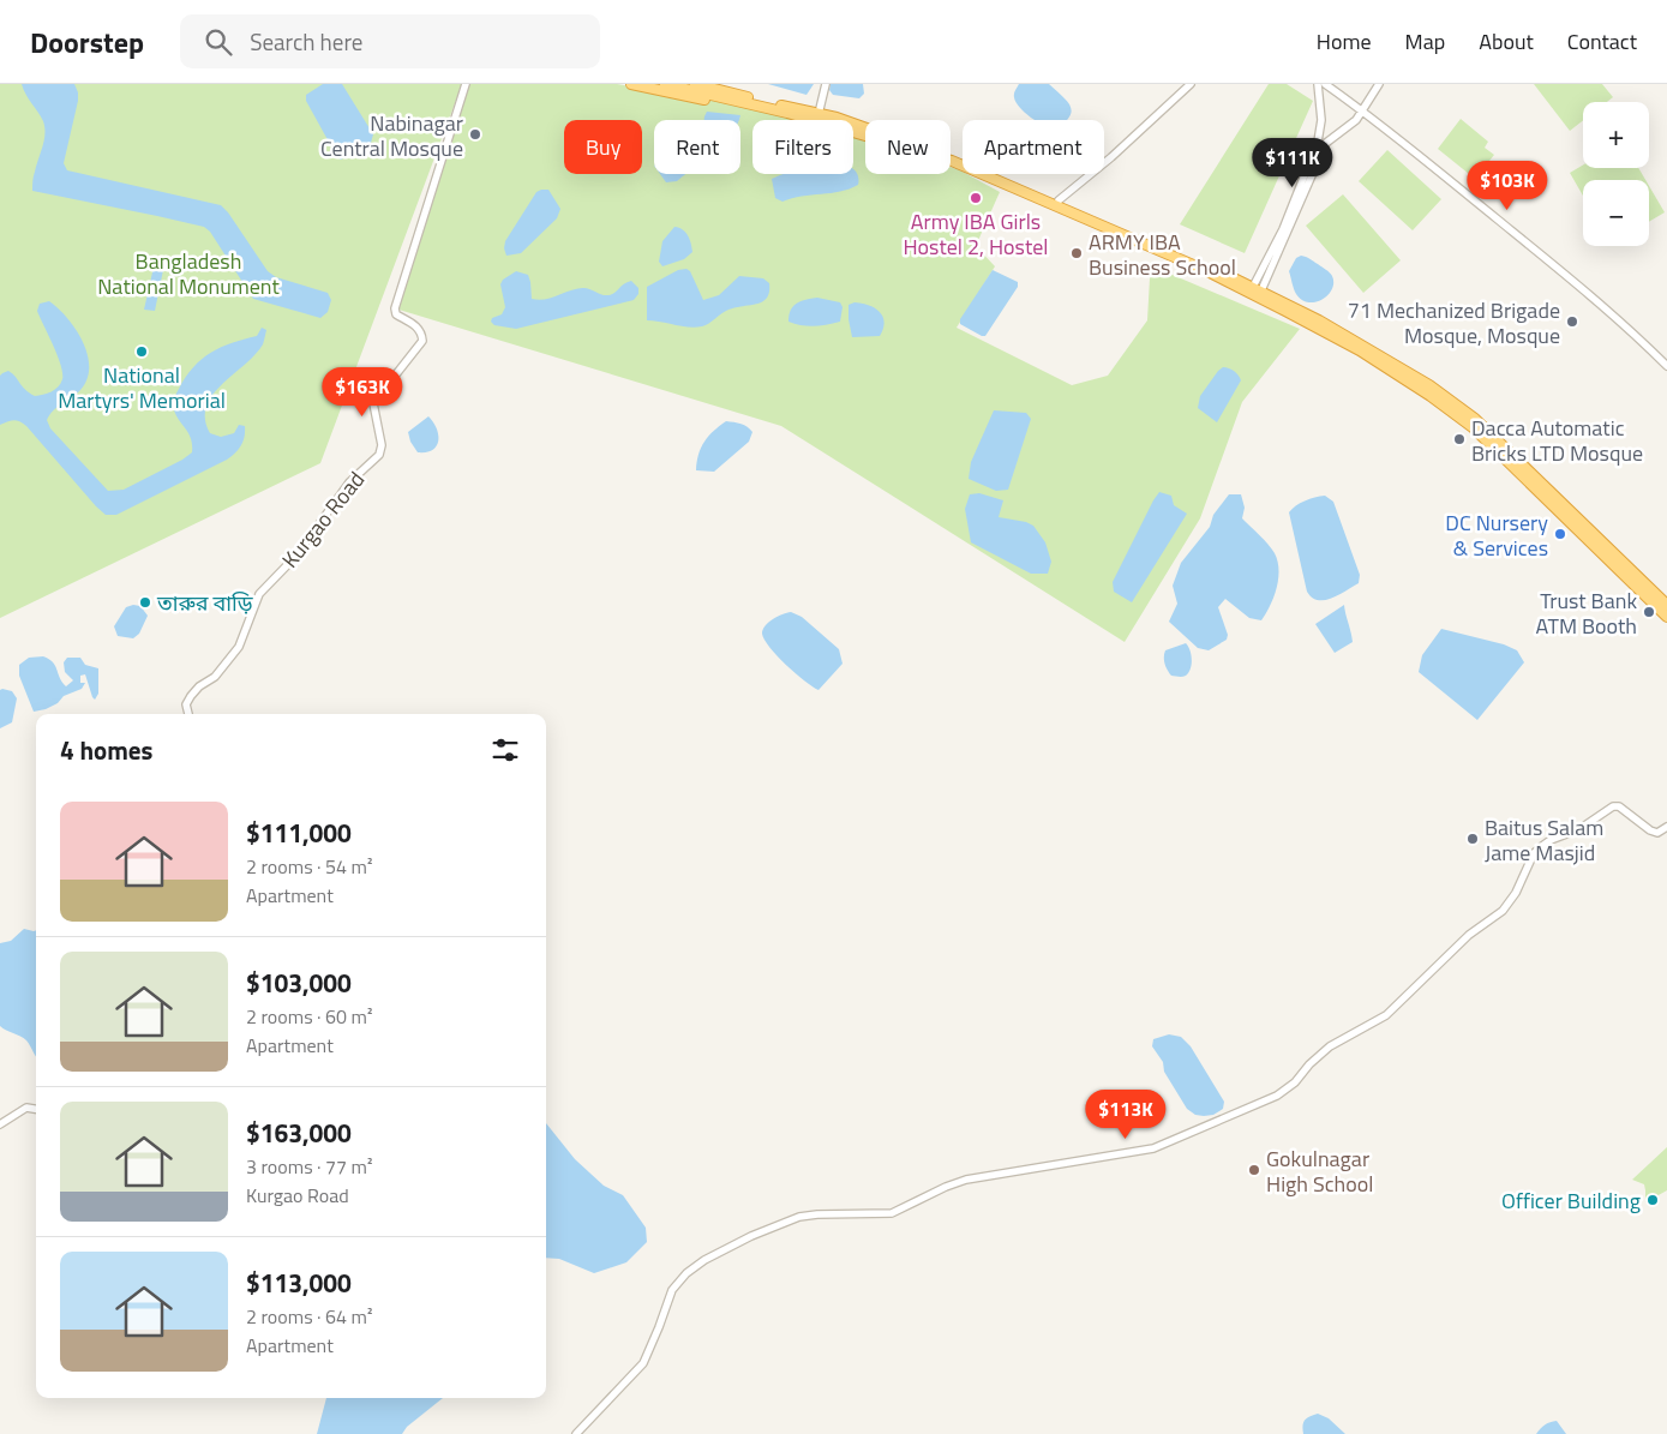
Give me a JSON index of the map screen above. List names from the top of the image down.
{
  "streets": {
    "street": ["Kurgao Road"]
  },
  "parks": ["Bangladesh National Monument"],
  "places": [
    "Nabinagar Central Mosque",
    "Army IBA Girls Hostel 2, Hostel",
    "ARMY IBA Business School",
    "71 Mechanized Brigade Mosque, Mosque",
    "National Martyrs' Memorial",
    "Dacca Automatic Bricks LTD Mosque",
    "DC Nursery & Services",
    "তারুর বাড়ি",
    "Trust Bank ATM Booth",
    "Baitus Salam Jame Masjid",
    "Gokulnagar High School",
    "Officer Building"
  ],
  "page": {
    "header": "Doorstep",
    "search": "Search here",
    "nav": [
      "Home",
      "Map",
      "About",
      "Contact"
    ],
    "map_buttons": ["+", "−"],
    "chip": [
      "Buy",
      "Rent",
      "Filters",
      "New",
      "Apartment"
    ],
    "price": [
      "$111K",
      "$103K",
      "$163K",
      "$113K"
    ],
    "heading": "4 homes",
    "list": [
      {
        "name": "$111,000",
        "note": "2 rooms · 54 m² · Apartment"
      },
      {
        "name": "$103,000",
        "note": "2 rooms · 60 m² · Apartment"
      },
      {
        "name": "$163,000",
        "note": "3 rooms · 77 m² · Kurgao Road"
      },
      {
        "name": "$113,000",
        "note": "2 rooms · 64 m² · Apartment"
      }
    ]
  }
}
